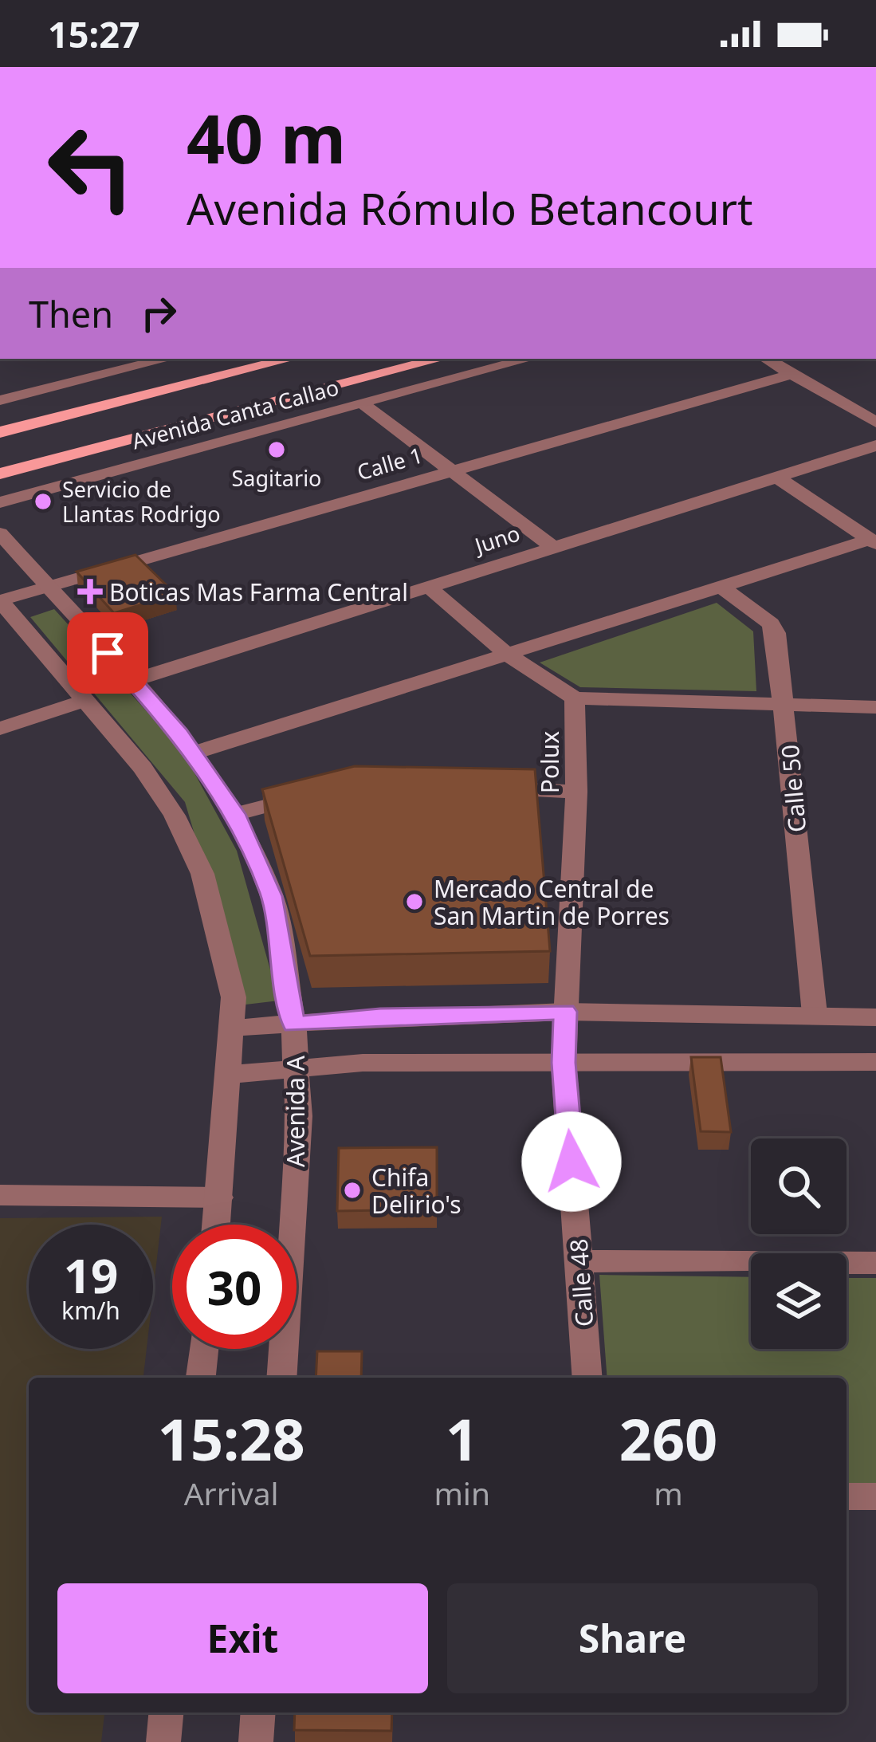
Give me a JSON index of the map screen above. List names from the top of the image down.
{
  "streets": {
    "main road": ["Avenida Canta Callao"],
    "street": [
      "Calle 1",
      "Juno",
      "Polux",
      "Calle 50",
      "Avenida A",
      "Calle 48"
    ]
  },
  "crossings": [
    ["Calle 1", "Avenida A"],
    ["Juno", "Polux"],
    ["Juno", "Avenida A"],
    ["Polux", "Calle 48"]
  ],
  "places": {
    "other": [
      "Sagitario",
      "Servicio de Llantas Rodrigo",
      "Mercado Central de San Martin de Porres",
      "Chifa Delirio's"
    ],
    "health": ["Boticas Mas Farma Central"]
  },
  "page": {
    "status": "15:27",
    "turn": ["40 m", "Avenida Rómulo Betancourt"],
    "then": "Then",
    "speed": "19 km/h",
    "limit": "30",
    "eta": [
      "15:28",
      "Arrival",
      "1",
      "min",
      "260",
      "m"
    ],
    "buttons": ["Exit", "Share"]
  }
}
